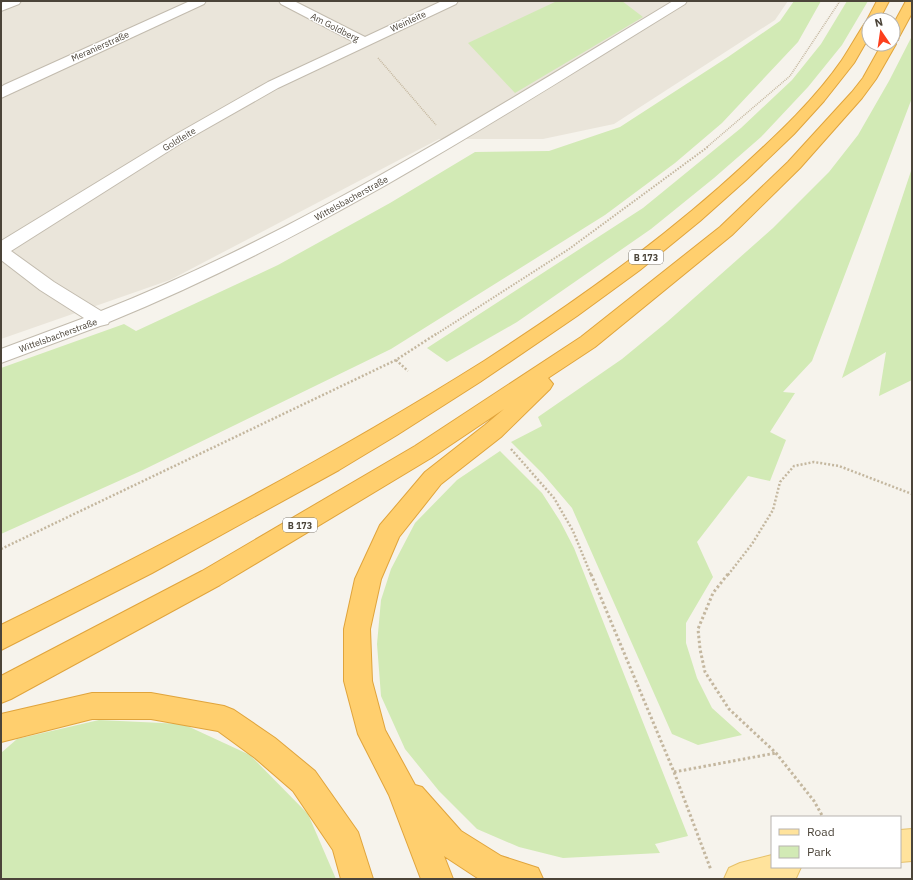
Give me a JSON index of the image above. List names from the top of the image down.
{
  "streets": {
    "highway": ["B 173"],
    "street": [
      "Weinleite",
      "Am Goldberg",
      "Meranierstraße",
      "Goldleite",
      "Wittelsbacherstraße"
    ]
  },
  "crossings": [
    ["Weinleite", "Am Goldberg"],
    ["Weinleite", "Goldleite"],
    ["Am Goldberg", "Goldleite"]
  ],
  "legend": ["Road", "Park"],
  "north": "top"
}
